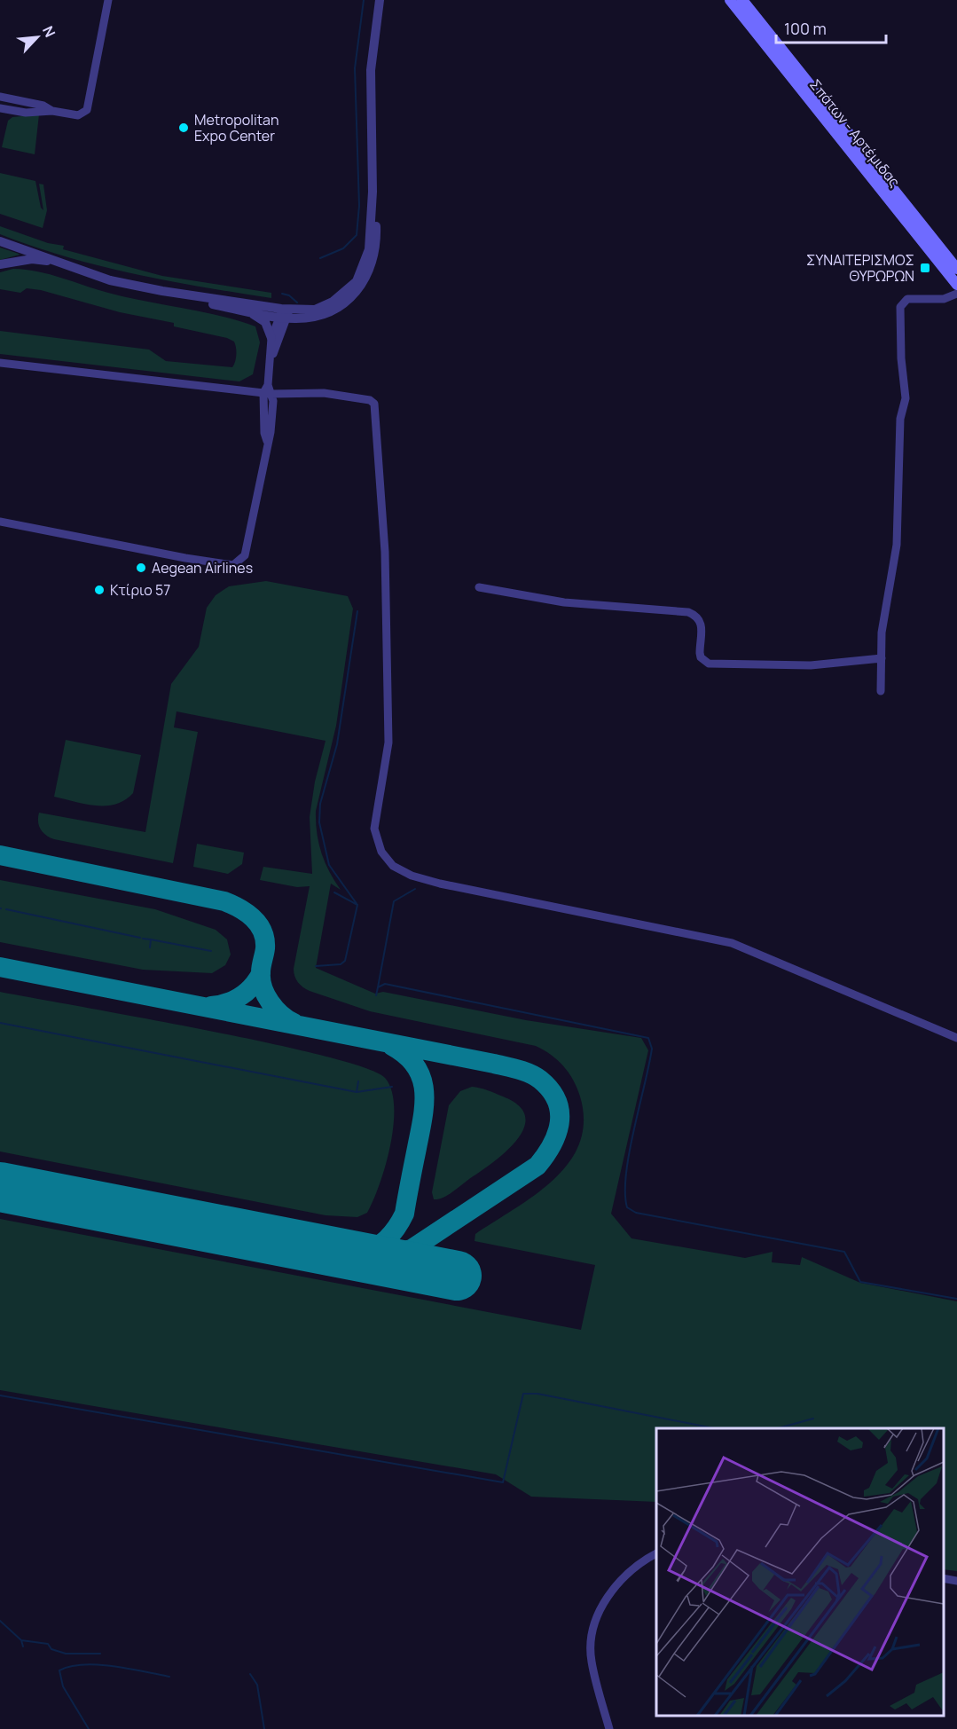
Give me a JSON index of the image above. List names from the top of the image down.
{
  "streets": {
    "main road": ["Σπάτων - Αρτέμιδας"]
  },
  "places": {
    "other": ["Metropolitan Expo Center", "Aegean Airlines", "Κτίριο 57"],
    "transit": ["ΣΥΝΑΙΤΕΡΙΣΜΟΣ ΘΥΡΩΡΩΝ"]
  },
  "scale_bar": "100 m",
  "north": "top right"
}
